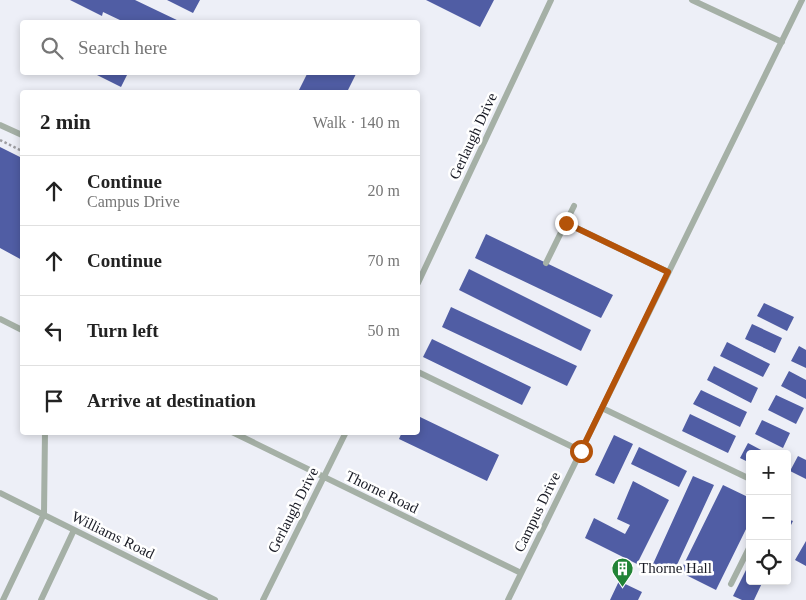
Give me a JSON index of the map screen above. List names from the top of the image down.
{
  "streets": {
    "lane": [
      "Gerlaugh Drive",
      "Thorne Road",
      "Campus Drive",
      "Williams Road"
    ]
  },
  "crossings": [
    ["Gerlaugh Drive", "Thorne Road"],
    ["Thorne Road", "Campus Drive"]
  ],
  "places": {
    "building": ["Thorne Hall"]
  },
  "page": {
    "search": "Search here",
    "heading": ["2 min", "Walk · 140 m"],
    "list": [
      ["Continue", "Campus Drive", "20 m"],
      ["Continue", "70 m"],
      ["Turn left", "50 m"],
      "Arrive at destination"
    ],
    "map_buttons": ["+", "−"]
  }
}
